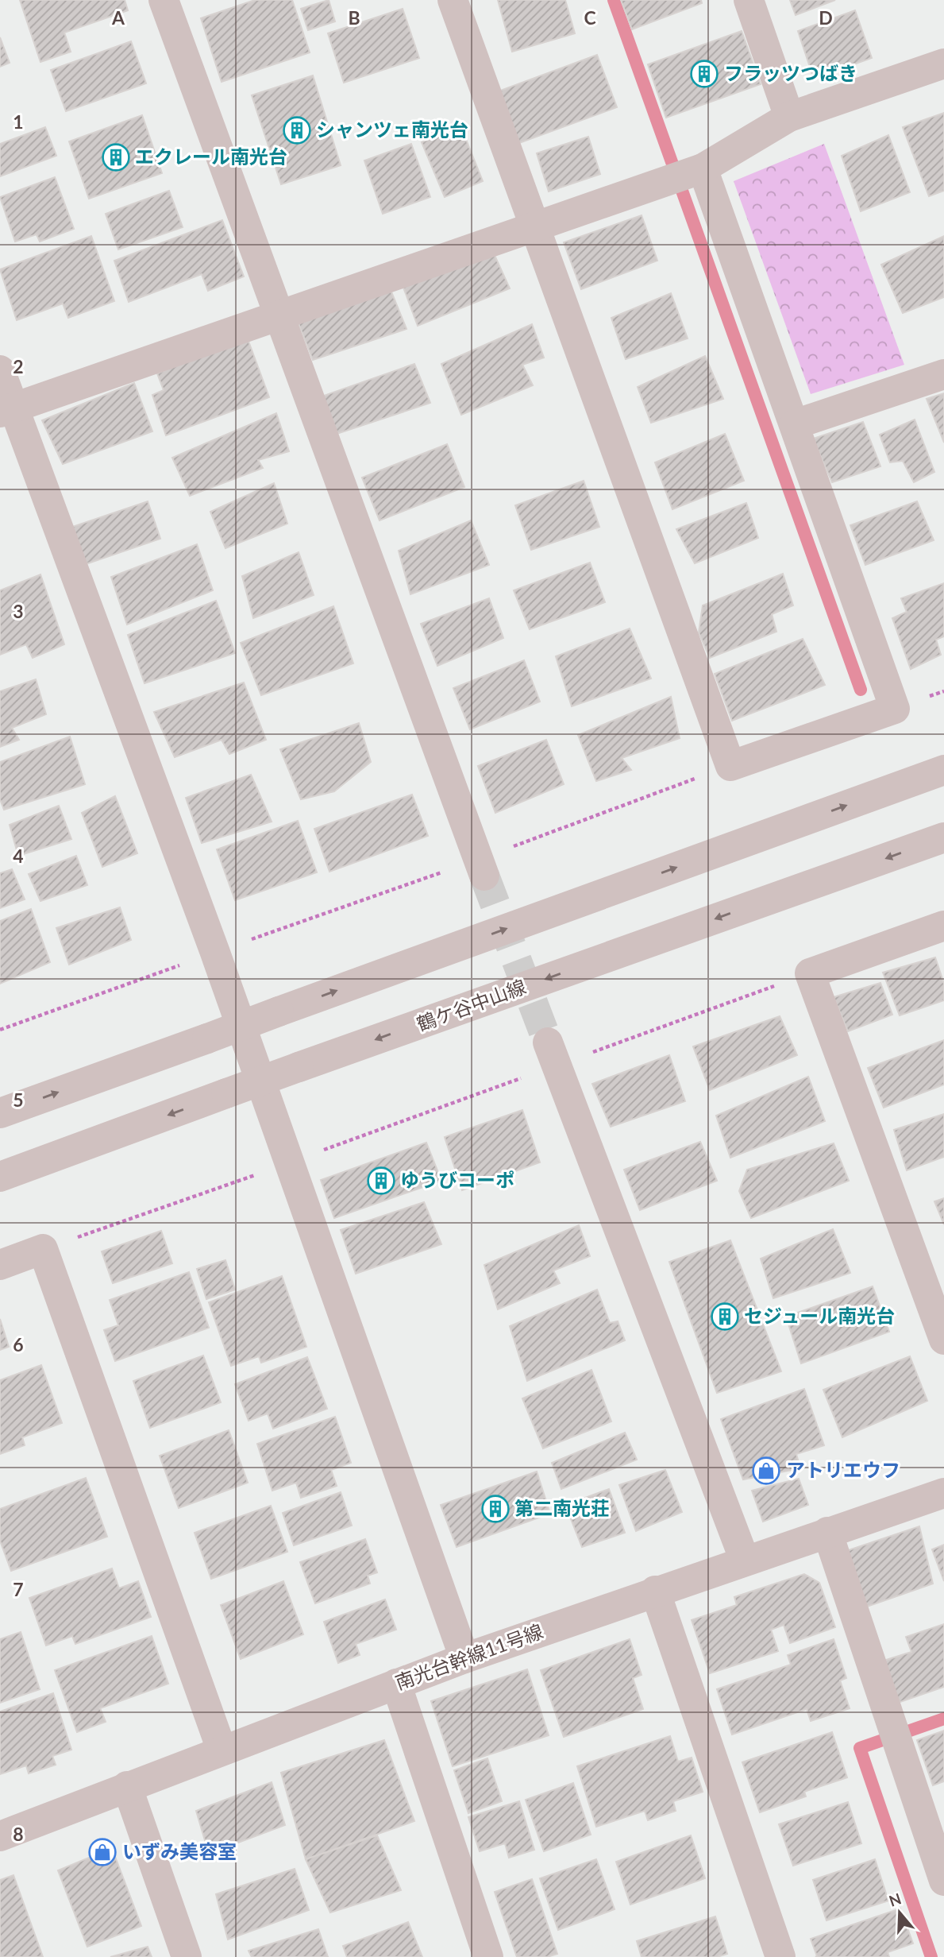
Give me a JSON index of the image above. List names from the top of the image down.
{
  "streets": {
    "street": ["鶴ケ谷中山線", "南光台幹線11号線"]
  },
  "places": {
    "building": [
      "フラッツつばき",
      "シャンツェ南光台",
      "エクレール南光台",
      "ゆうびコーポ",
      "セジュール南光台",
      "第二南光荘"
    ],
    "shop": ["アトリエウフ", "いずみ美容室"]
  },
  "north": "top",
  "grid": {
    "columns": [
      "A",
      "B",
      "C",
      "D"
    ],
    "rows": [
      "1",
      "2",
      "3",
      "4",
      "5",
      "6",
      "7",
      "8"
    ]
  }
}
